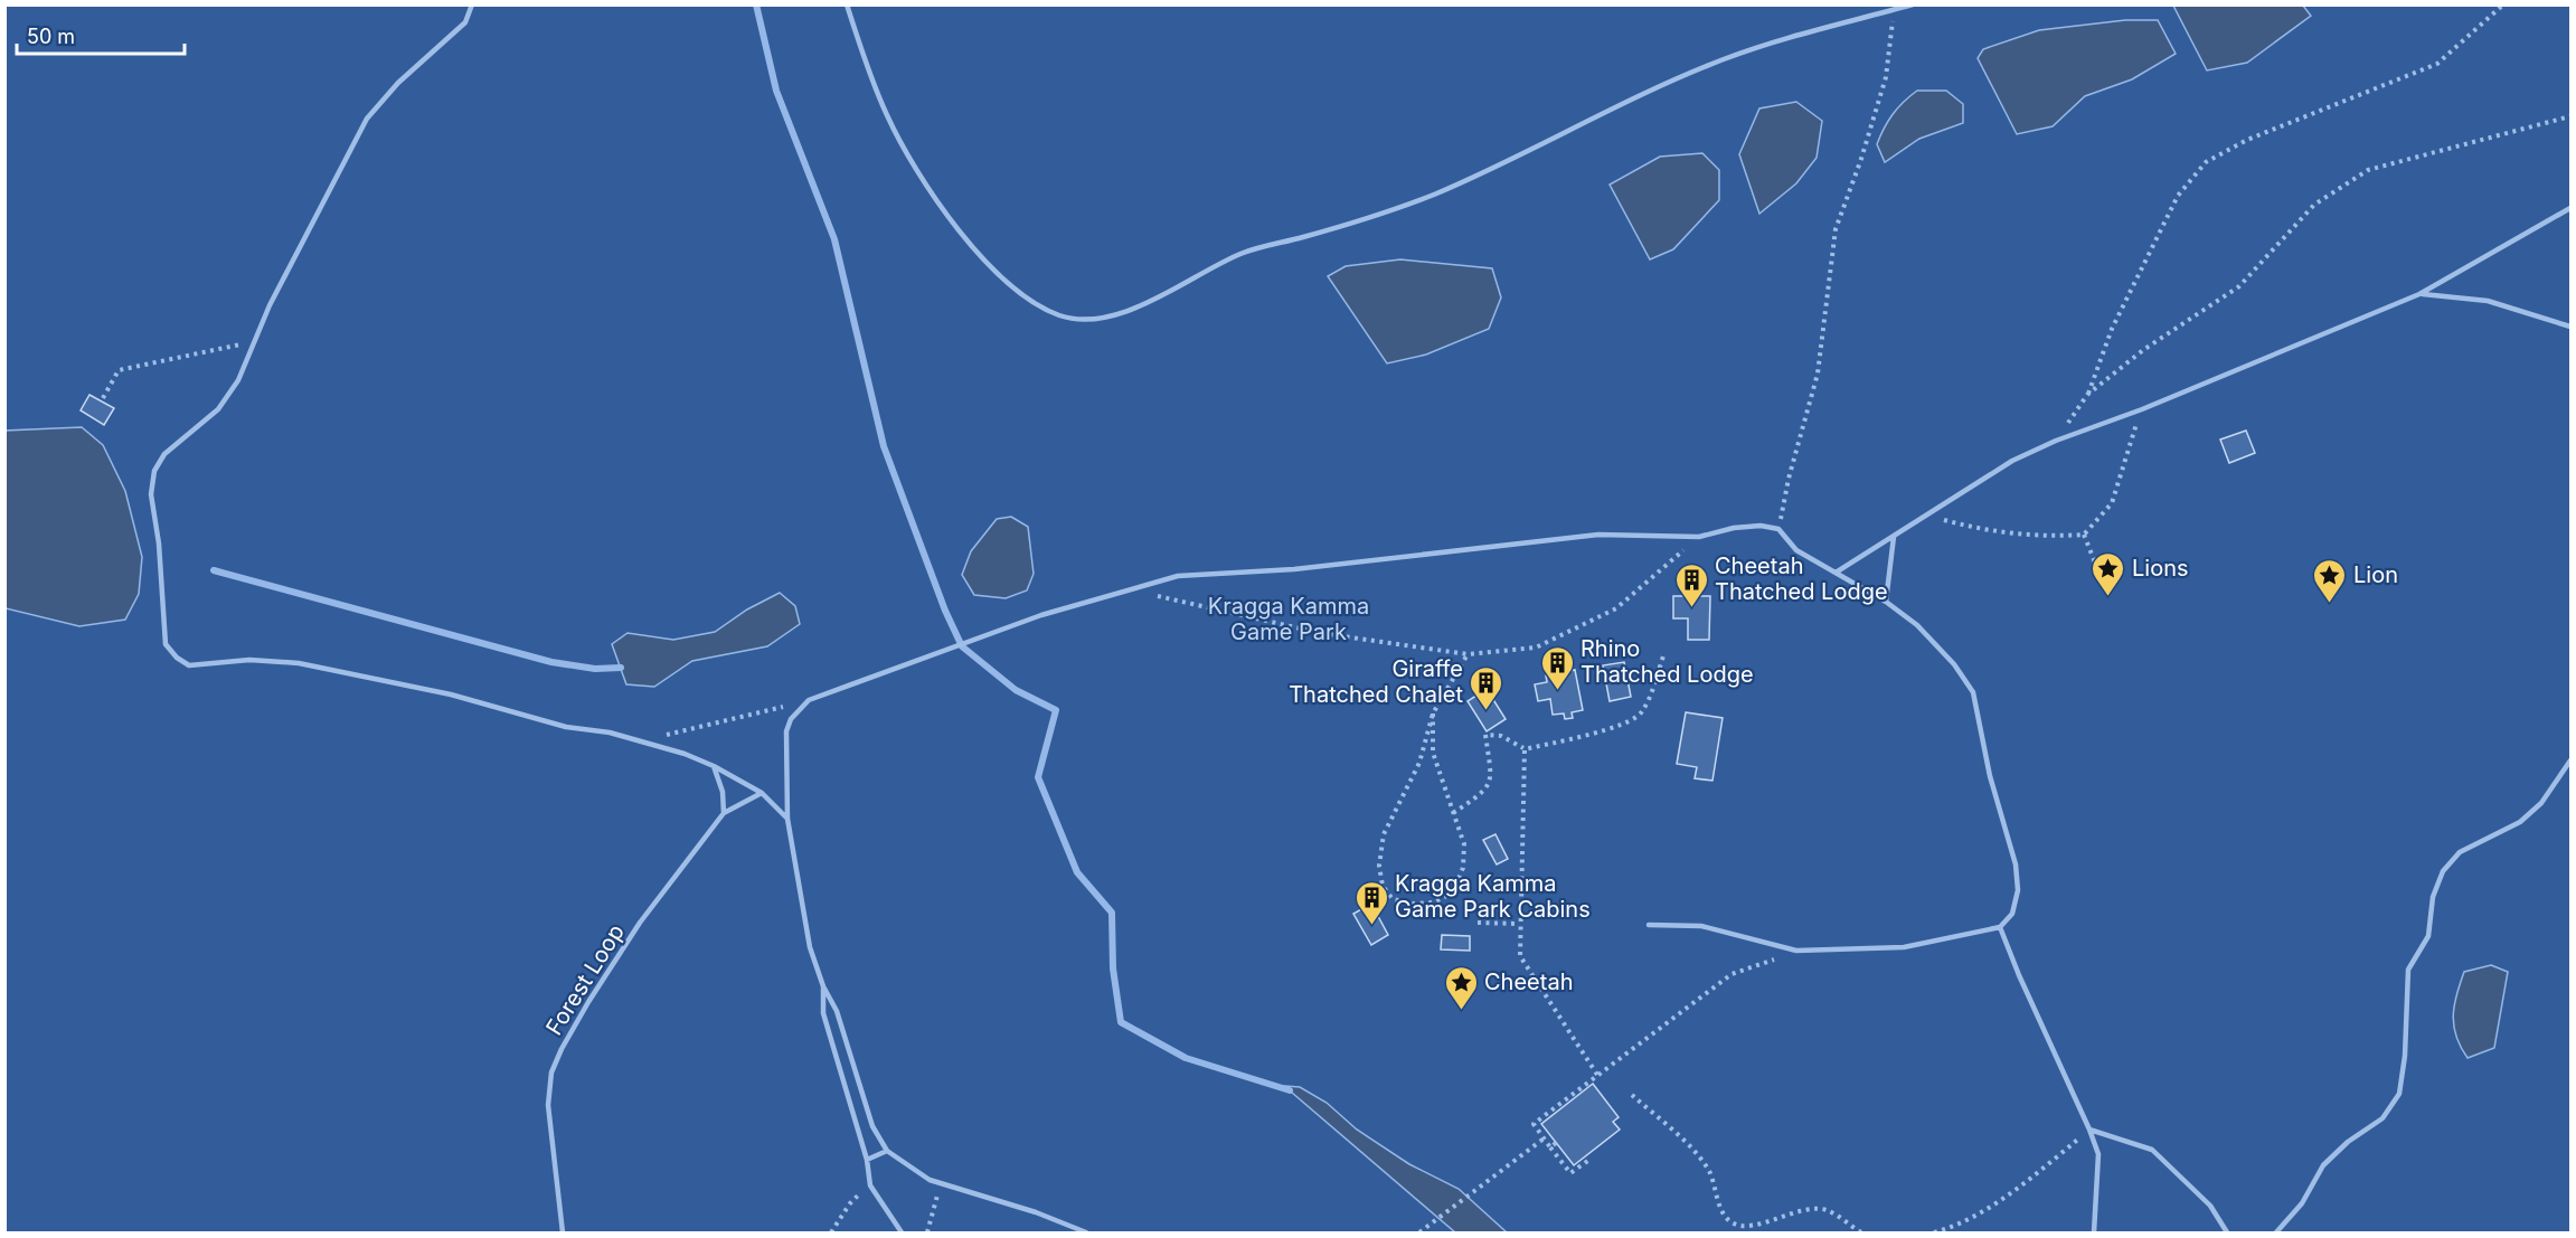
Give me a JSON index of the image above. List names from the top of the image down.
{
  "streets": {
    "lane": ["Forest Loop"]
  },
  "parks": ["Kragga Kamma Game Park"],
  "places": {
    "place": ["Lions", "Lion", "Cheetah"],
    "building": [
      "Cheetah Thatched Lodge",
      "Rhino Thatched Lodge",
      "Giraffe Thatched Chalet",
      "Kragga Kamma Game Park Cabins"
    ]
  },
  "scale_bar": "50 m"
}
